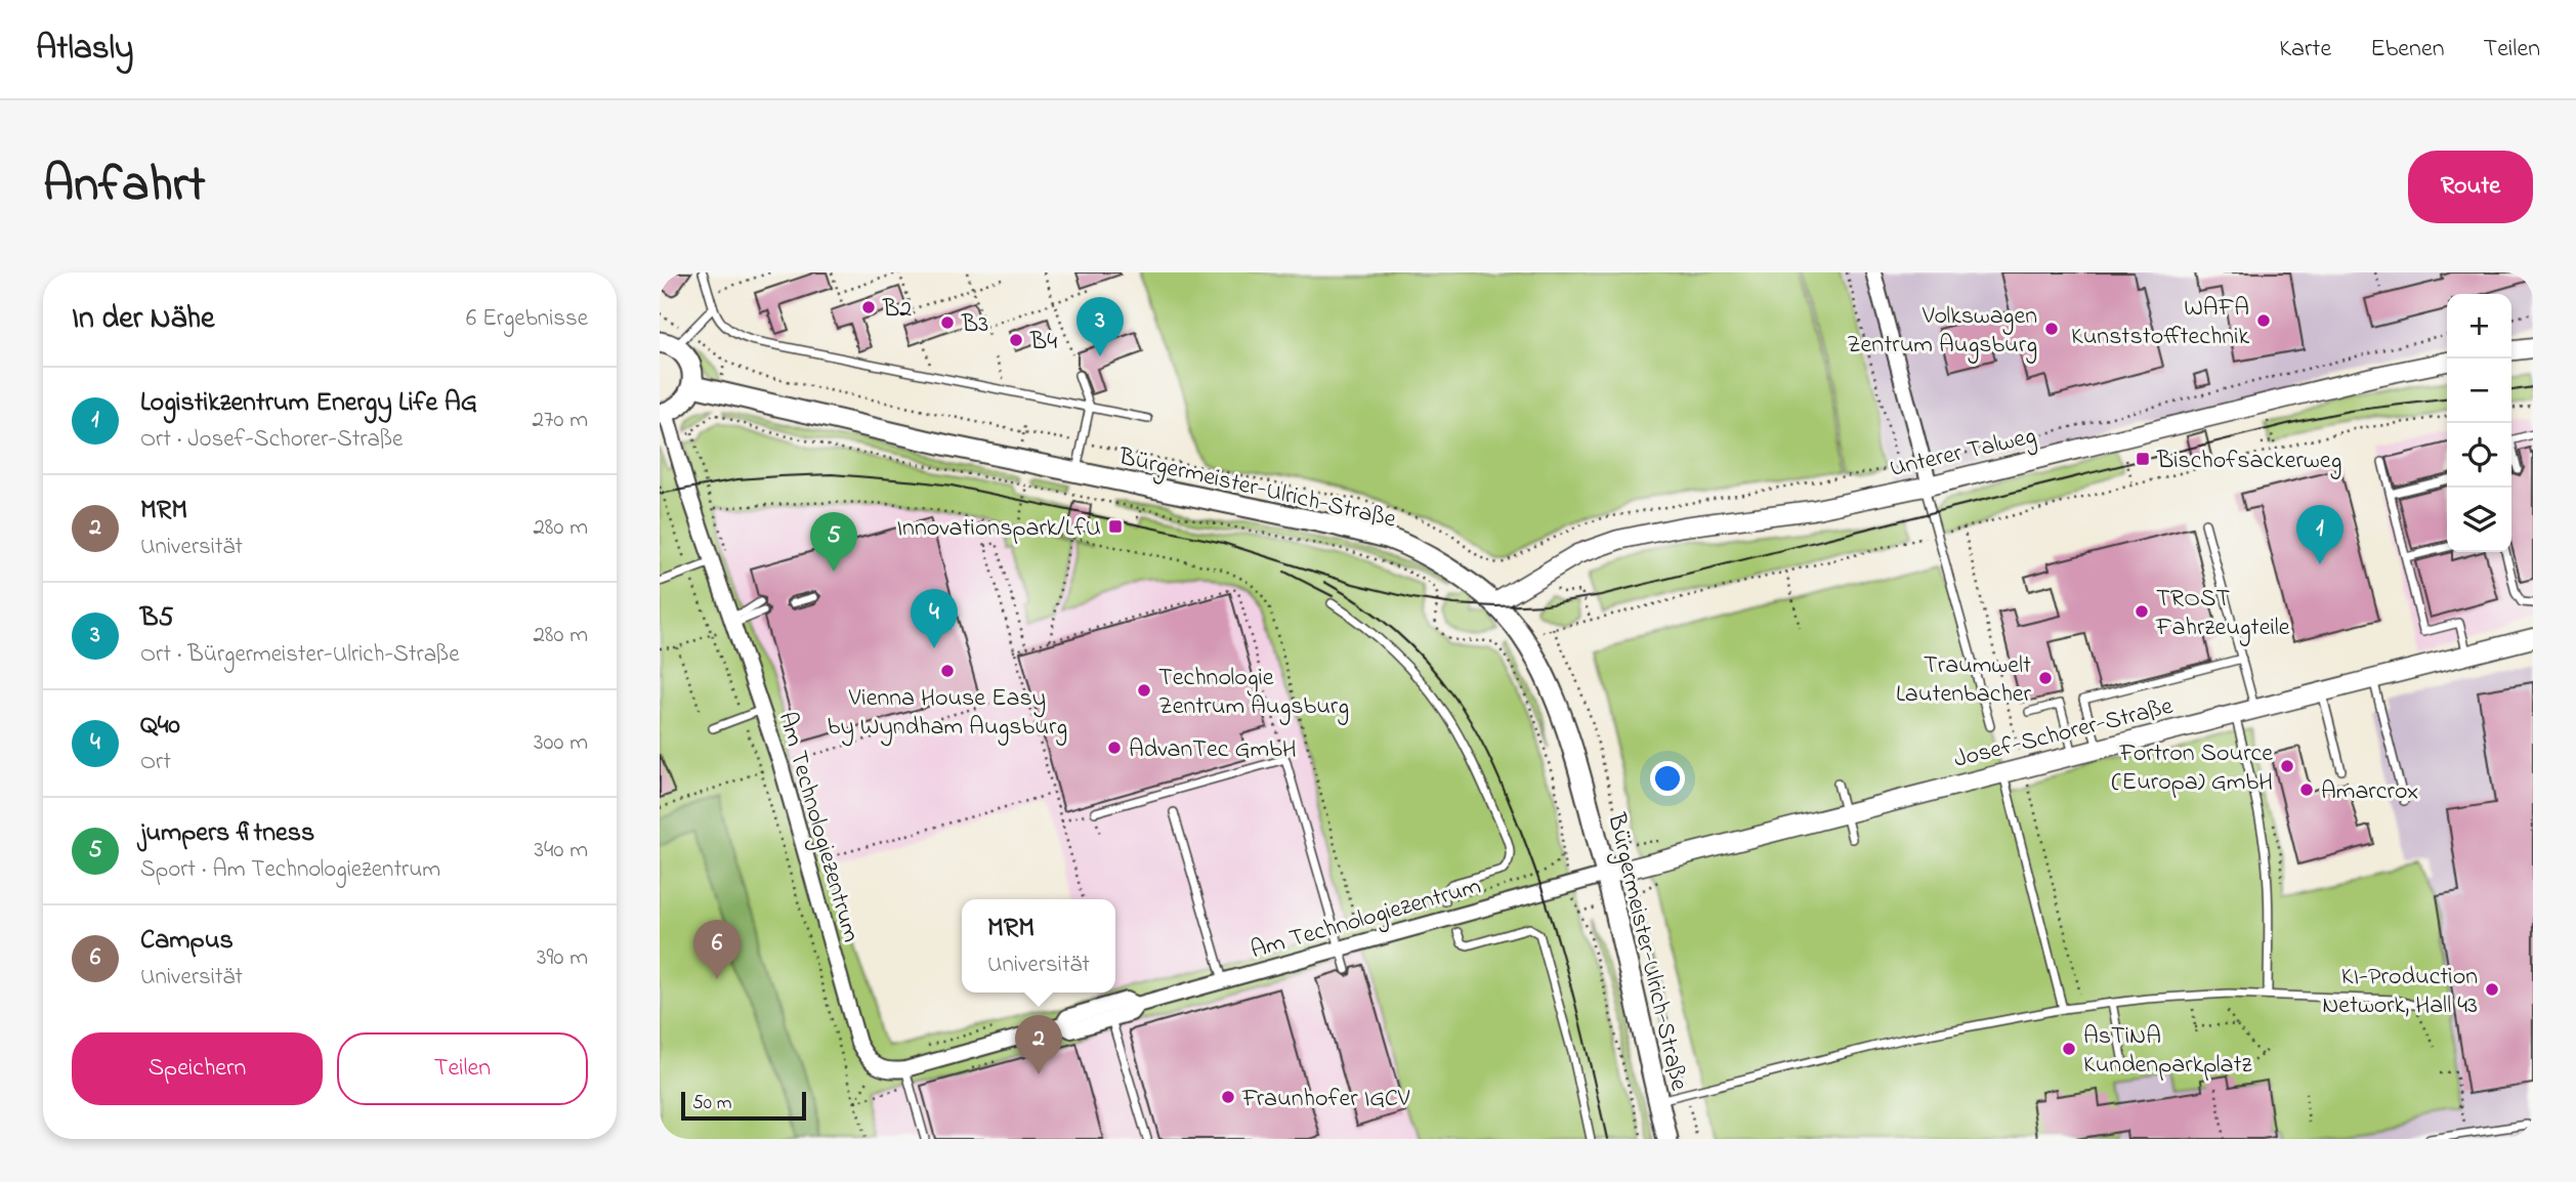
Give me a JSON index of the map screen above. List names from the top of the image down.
{
  "streets": {
    "main road": ["Bürgermeister-Ulrich-Straße"],
    "street": ["Unterer Talweg", "Josef-Schorer-Straße", "Am Technologiezentrum"]
  },
  "crossings": [
    ["Unterer Talweg", "Bürgermeister-Ulrich-Straße"],
    ["Bürgermeister-Ulrich-Straße", "Josef-Schorer-Straße"],
    ["Bürgermeister-Ulrich-Straße", "Am Technologiezentrum"],
    ["Josef-Schorer-Straße", "Am Technologiezentrum"]
  ],
  "places": {
    "other": [
      "B2",
      "WAFA Kunststofftechnik",
      "B3",
      "Volkswagen Zentrum Augsburg",
      "B4",
      "TROST Fahrzeugteile",
      "Vienna House Easy by Wyndham Augsburg",
      "Traumwelt Lautenbacher",
      "Technologie Zentrum Augsburg",
      "AdvanTec GmbH",
      "Fortron Source (Europa) GmbH",
      "Amarcrox",
      "KI-Production Network, Hall 43",
      "AsTiNA Kundenparkplatz",
      "Fraunhofer IGCV"
    ],
    "transit": ["Bischofsackerweg", "Innovationspark/LfU"]
  },
  "scale_bar": "50 m",
  "page": {
    "header": "Atlasly",
    "nav": ["Karte", "Ebenen", "Teilen"],
    "title": "Anfahrt",
    "buttons": [
      "Route",
      ["Speichern", "Teilen"]
    ],
    "heading": ["In der Nähe", "6 Ergebnisse"],
    "map_buttons": ["+", "−"],
    "pins": [
      "3",
      "1",
      "5",
      "4",
      "6",
      "2"
    ],
    "list": [
      {
        "mark": "1",
        "name": "Logistikzentrum Energy Life AG",
        "note": "Ort · Josef-Schorer-Straße",
        "value": "270 m"
      },
      {
        "mark": "2",
        "name": "MRM",
        "note": "Universität",
        "value": "280 m"
      },
      {
        "mark": "3",
        "name": "B5",
        "note": "Ort · Bürgermeister-Ulrich-Straße",
        "value": "280 m"
      },
      {
        "mark": "4",
        "name": "Q40",
        "note": "Ort",
        "value": "300 m"
      },
      {
        "mark": "5",
        "name": "jumpers fitness",
        "note": "Sport · Am Technologiezentrum",
        "value": "340 m"
      },
      {
        "mark": "6",
        "name": "Campus",
        "note": "Universität",
        "value": "390 m"
      }
    ],
    "popup": ["MRM", "Universität"],
    "scale": "50 m"
  }
}
